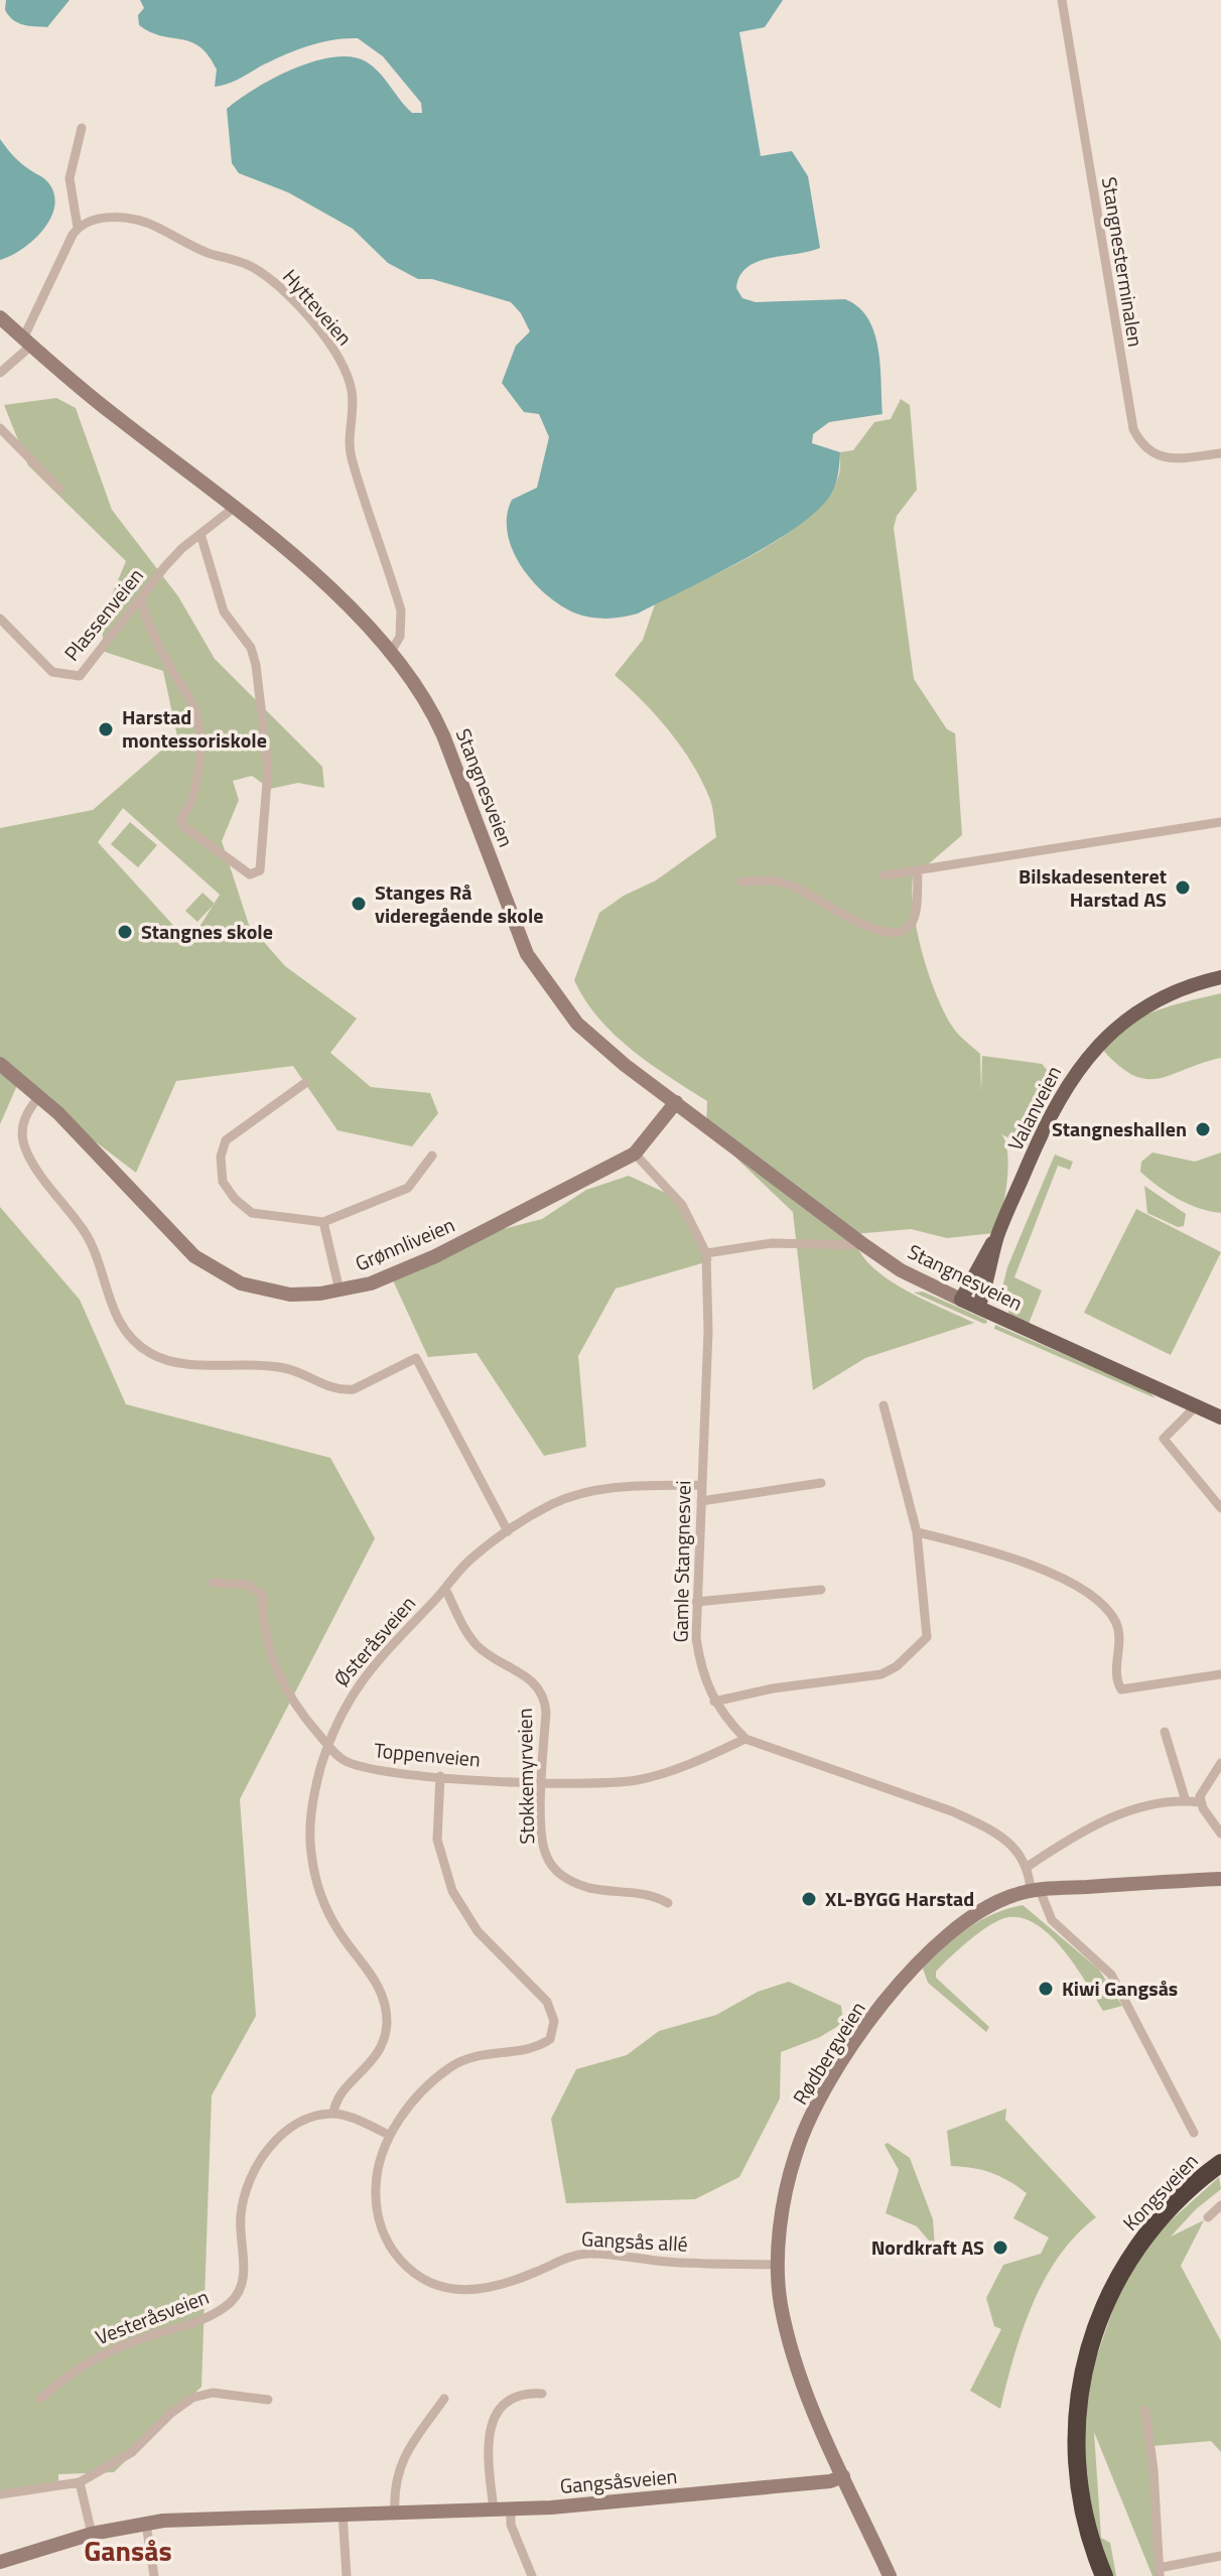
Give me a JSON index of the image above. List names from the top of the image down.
{
  "streets": {
    "highway": ["Kongsveien"],
    "main road": ["Stangnesveien", "Valanveien"],
    "street": [
      "Stangnesterminalen",
      "Hytteveien",
      "Plassenveien",
      "Grønnliveien",
      "Gamle Stangnesvei",
      "Østeråsveien",
      "Toppenveien",
      "Stokkemyrveien",
      "Rødbergveien",
      "Gangsås allé",
      "Vesteråsveien",
      "Gangsåsveien"
    ]
  },
  "crossings": [
    ["Hytteveien", "Stangnesveien"],
    ["Plassenveien", "Stangnesveien"],
    ["Stangnesveien", "Valanveien"],
    ["Stangnesveien", "Grønnliveien"],
    ["Grønnliveien", "Gamle Stangnesvei"],
    ["Gamle Stangnesvei", "Toppenveien"],
    ["Østeråsveien", "Toppenveien"],
    ["Østeråsveien", "Stokkemyrveien"],
    ["Østeråsveien", "Vesteråsveien"],
    ["Toppenveien", "Stokkemyrveien"],
    ["Toppenveien", "Gangsås allé"],
    ["Rødbergveien", "Gangsås allé"],
    ["Rødbergveien", "Gangsåsveien"]
  ],
  "districts": ["Gansås"],
  "places": [
    "Harstad montessoriskole",
    "Bilskadesenteret Harstad AS",
    "Stanges Rå videregående skole",
    "Stangnes skole",
    "Stangneshallen",
    "XL-BYGG Harstad",
    "Kiwi Gangsås",
    "Nordkraft AS"
  ]
}
